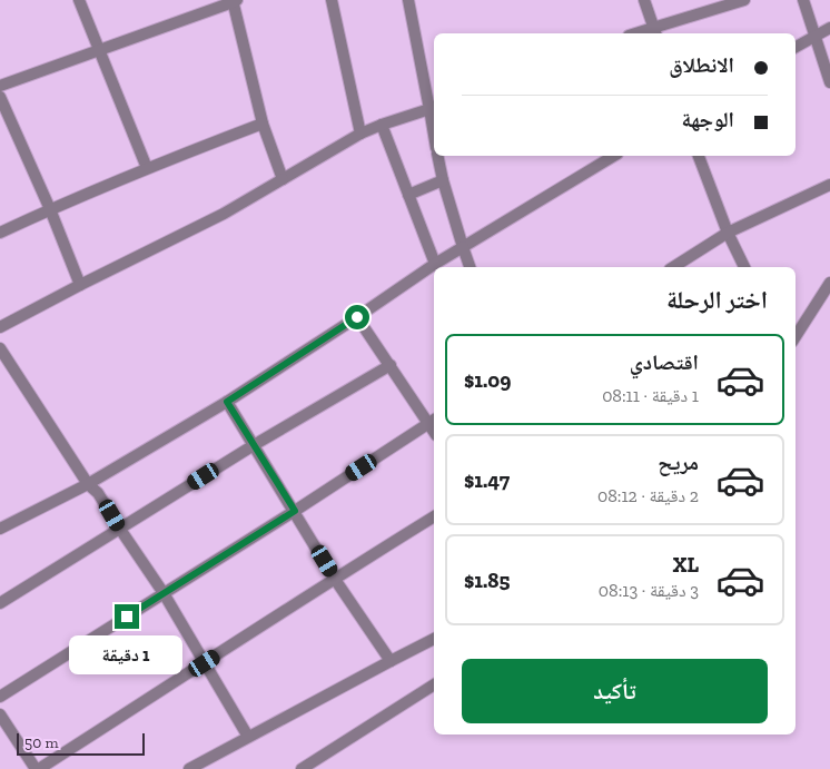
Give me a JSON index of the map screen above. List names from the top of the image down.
{
  "scale_bar": "50 m",
  "page": {
    "banner": ["الانطلاق", "الوجهة"],
    "heading": "اختر الرحلة",
    "list": [
      {
        "name": "اقتصادي",
        "note": "1 دقيقة · 08:11",
        "value": "$1.09"
      },
      {
        "name": "مريح",
        "note": "2 دقيقة · 08:12",
        "value": "$1.47"
      },
      {
        "name": "XL",
        "note": "3 دقيقة · 08:13",
        "value": "$1.85"
      }
    ],
    "bubble": "1 دقيقة",
    "buttons": "تأكيد",
    "scale": "50 m"
  }
}
